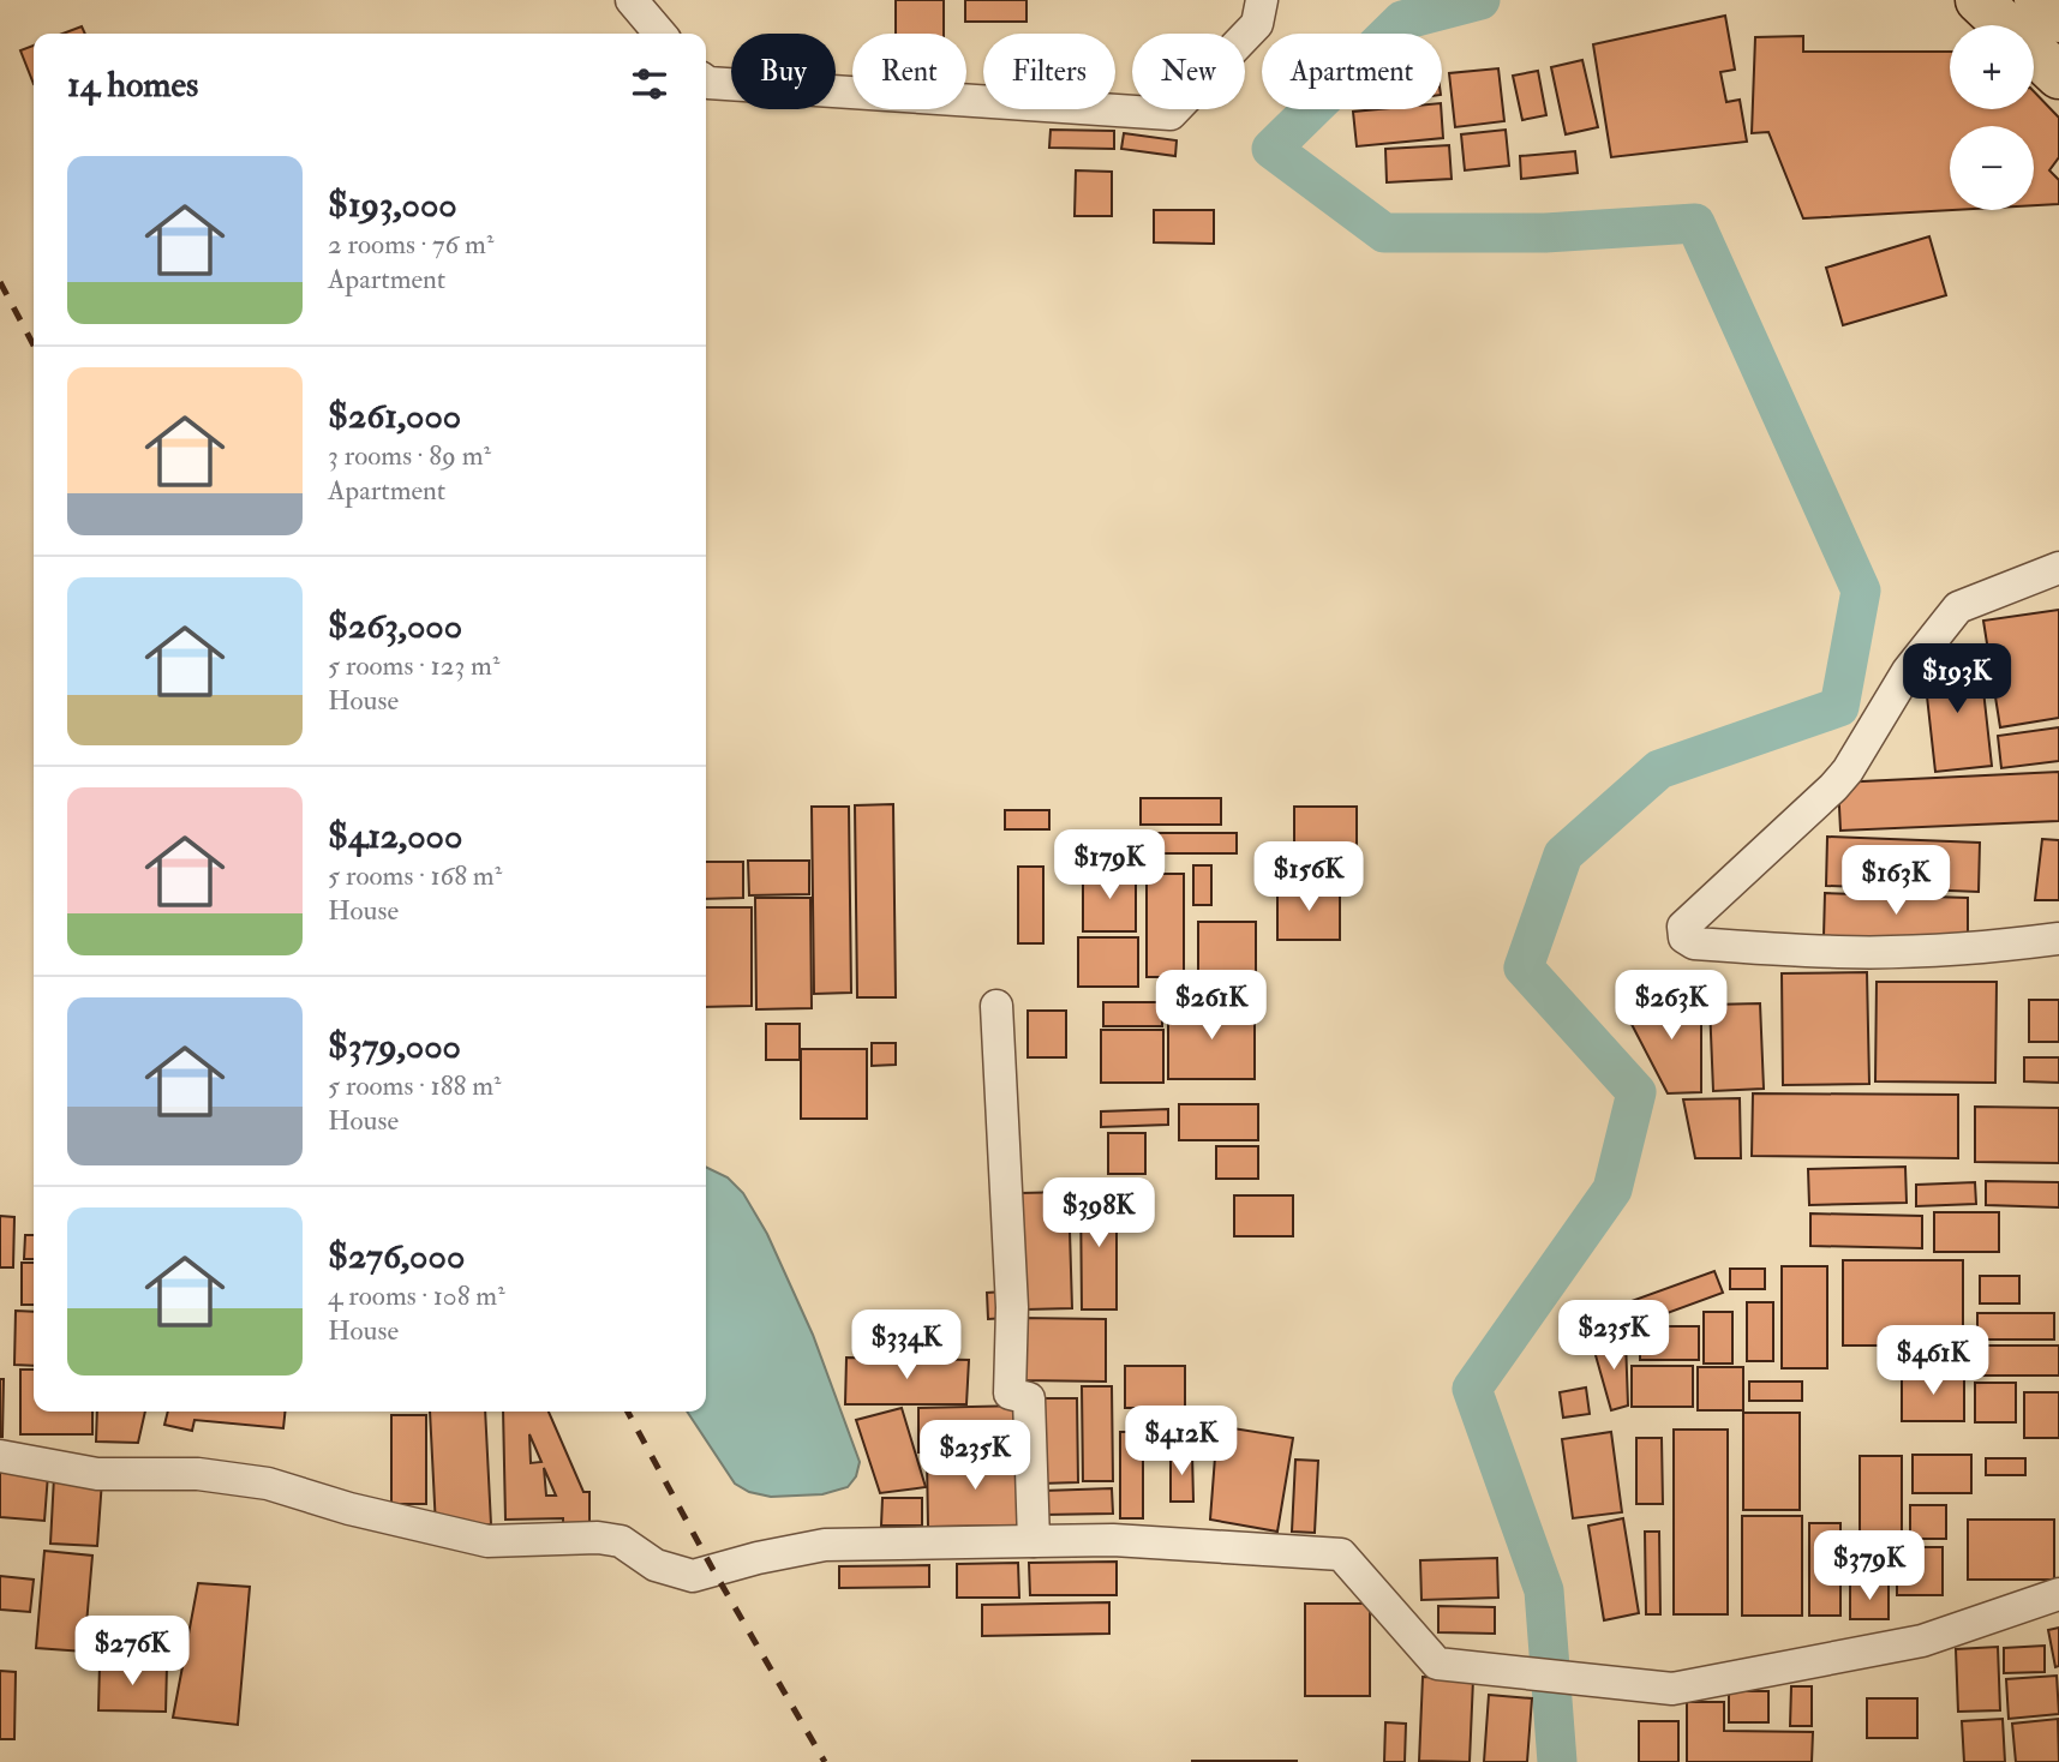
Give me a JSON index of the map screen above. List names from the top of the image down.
{
  "page": {
    "map_buttons": ["+", "−"],
    "chip": [
      "Buy",
      "Rent",
      "Filters",
      "New",
      "Apartment"
    ],
    "heading": "14 homes",
    "list": [
      {
        "name": "$193,000",
        "note": "2 rooms · 76 m² · Apartment"
      },
      {
        "name": "$261,000",
        "note": "3 rooms · 89 m² · Apartment"
      },
      {
        "name": "$263,000",
        "note": "5 rooms · 123 m² · House"
      },
      {
        "name": "$412,000",
        "note": "5 rooms · 168 m² · House"
      },
      {
        "name": "$379,000",
        "note": "5 rooms · 188 m² · House"
      },
      {
        "name": "$276,000",
        "note": "4 rooms · 108 m² · House"
      }
    ],
    "price": [
      "$193K",
      "$179K",
      "$156K",
      "$163K",
      "$261K",
      "$263K",
      "$398K",
      "$235K",
      "$334K",
      "$461K",
      "$412K",
      "$235K",
      "$379K",
      "$276K"
    ]
  }
}
